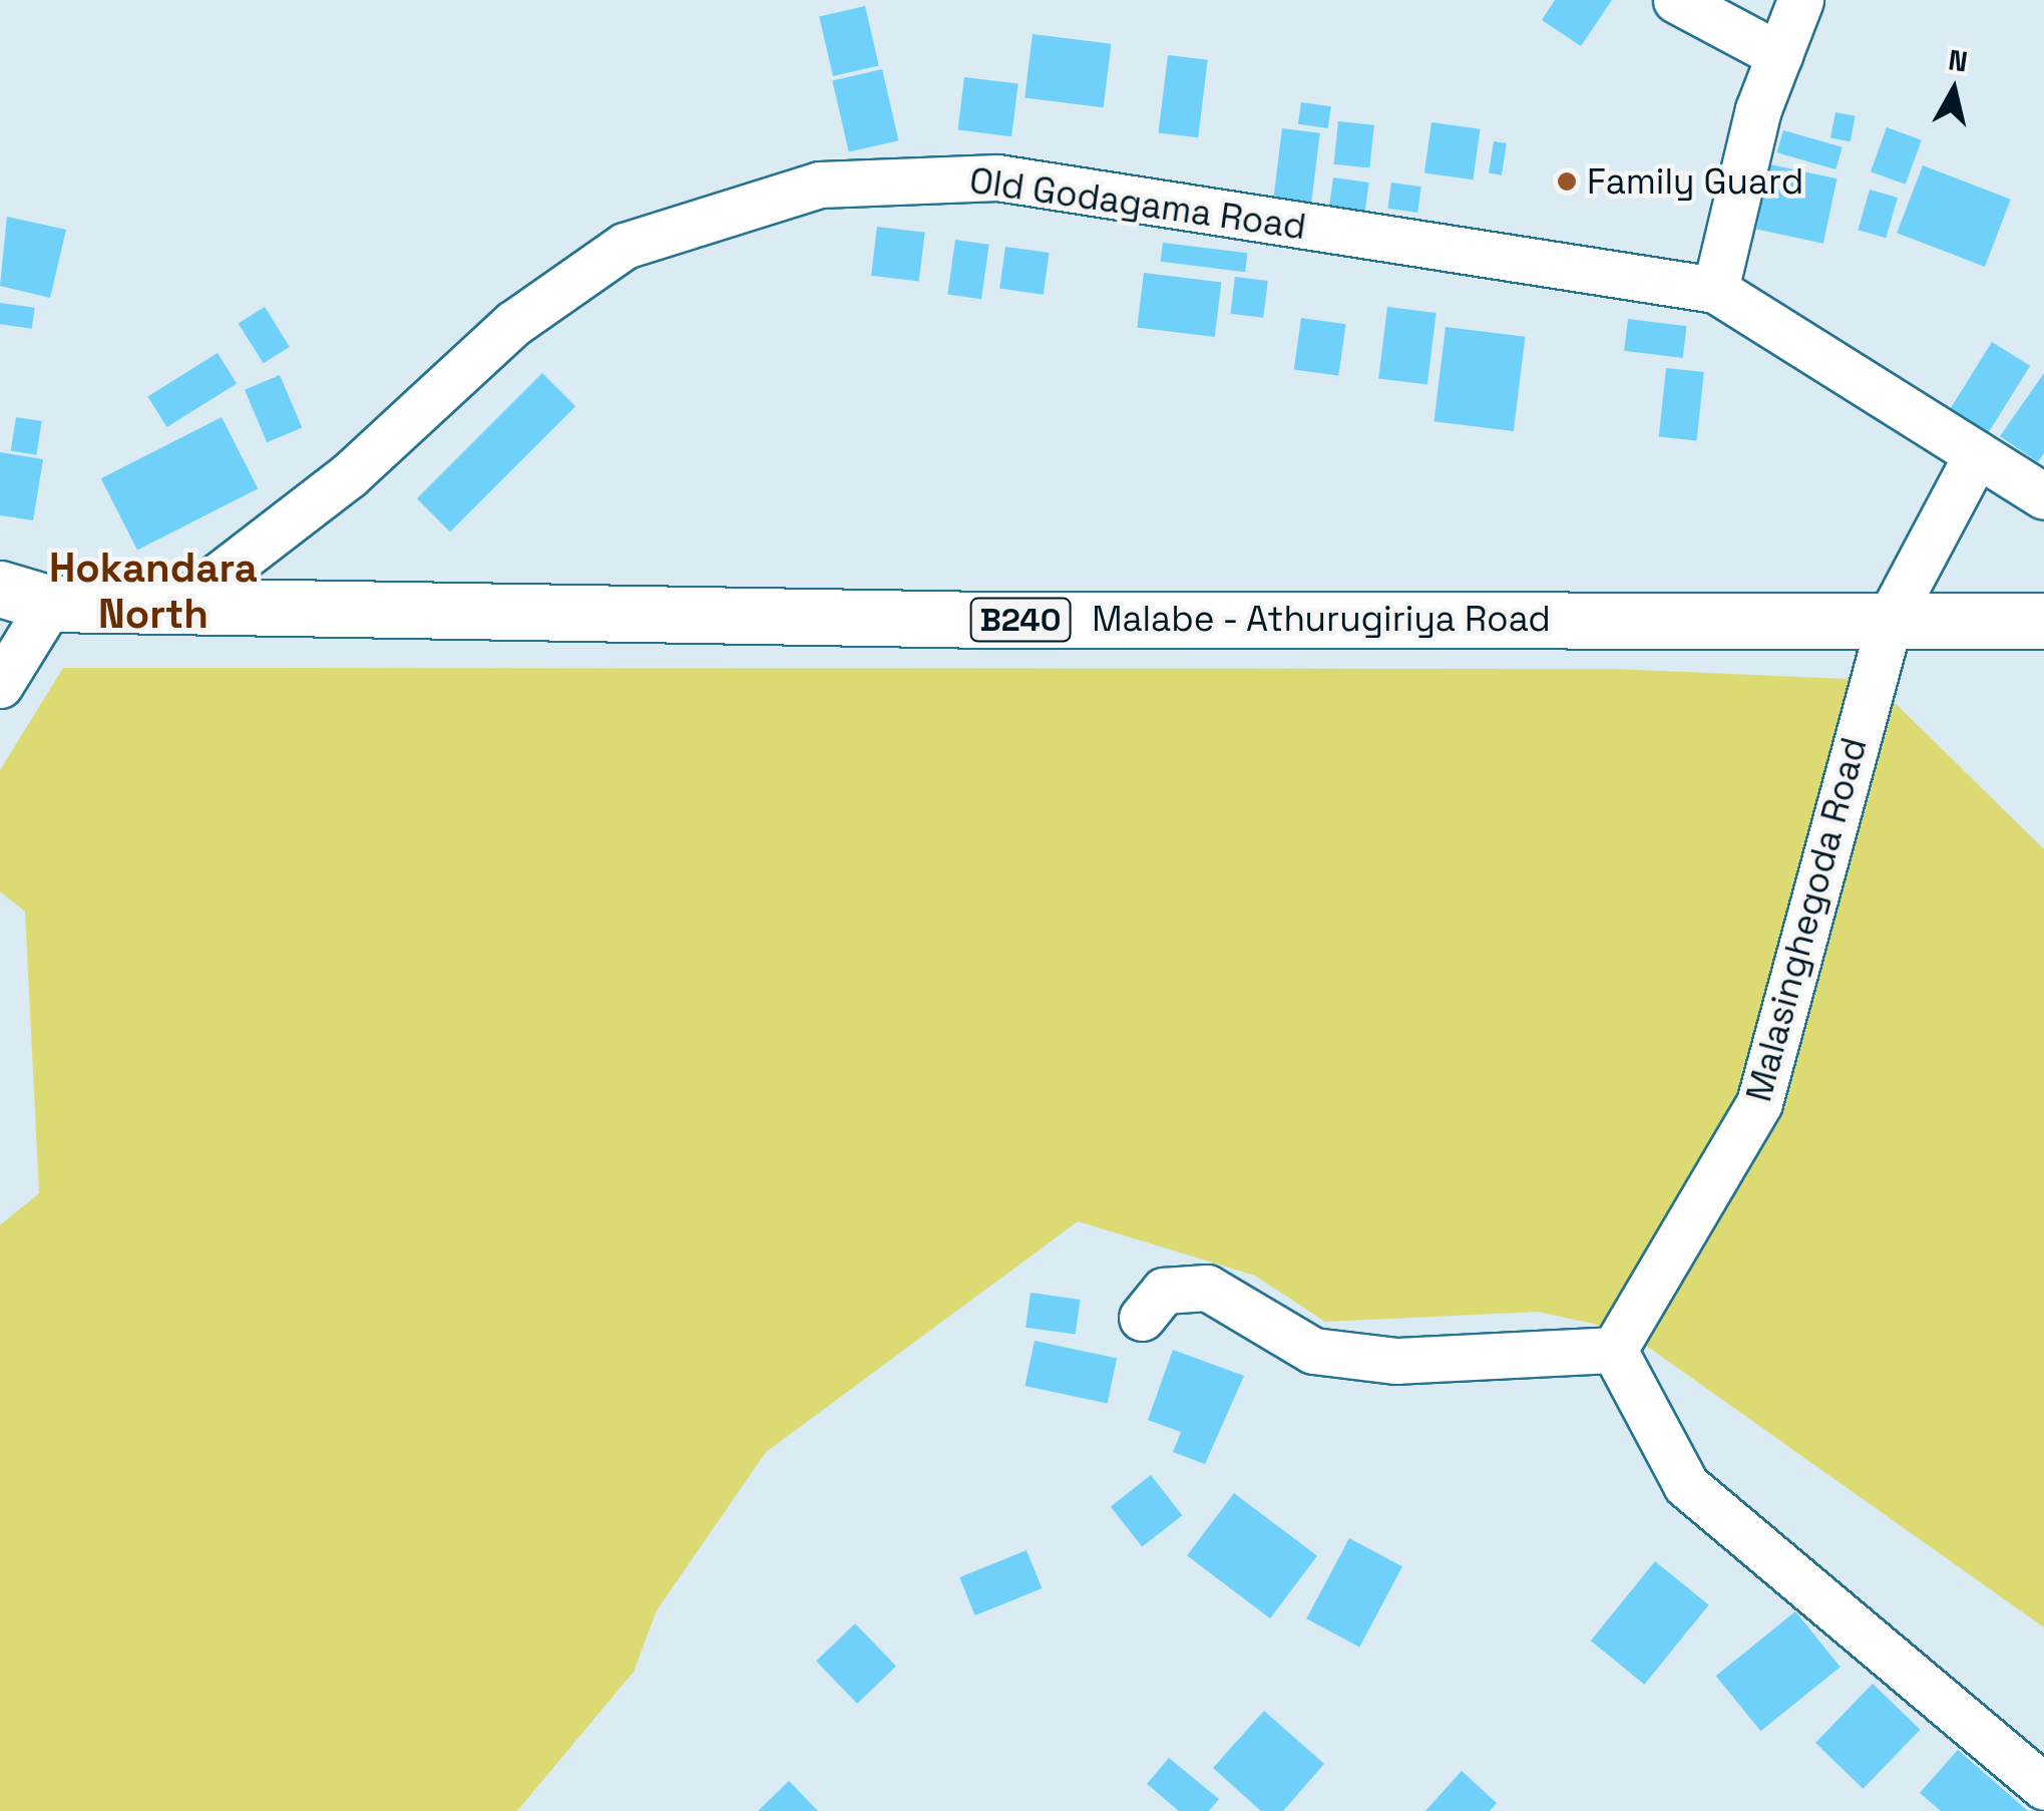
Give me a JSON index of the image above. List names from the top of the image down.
{
  "streets": {
    "main road": ["Malabe - Athurugiriya Road", "B240"],
    "street": ["Old Godagama Road", "Malasinghegoda Road"]
  },
  "crossings": [
    ["Old Godagama Road", "Malabe - Athurugiriya Road"],
    ["Old Godagama Road", "Malasinghegoda Road"],
    ["Malabe - Athurugiriya Road", "Malasinghegoda Road"]
  ],
  "districts": ["Hokandara North"],
  "places": ["Family Guard"],
  "north": "top"
}
